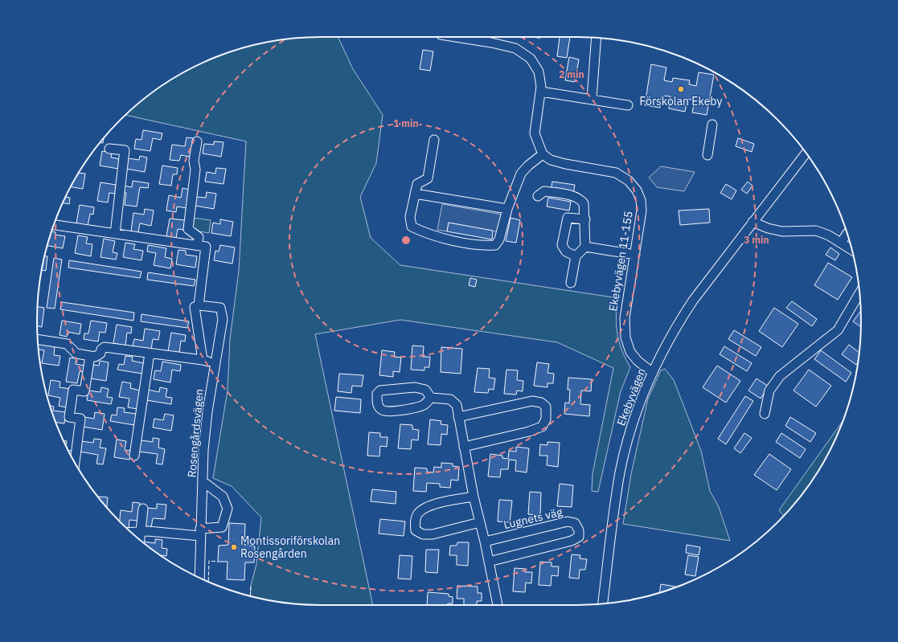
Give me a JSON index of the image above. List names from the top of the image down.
{
  "streets": {
    "street": [
      "Ekebyvägen 11-155",
      "Ekebyvägen",
      "Rosengårdsvägen",
      "Lugnets väg"
    ]
  },
  "crossings": [
    ["Ekebyvägen 11-155", "Ekebyvägen"]
  ],
  "places": ["Förskolan Ekeby", "Montissoriförskolan Rosengården"],
  "rings": ["2 min", "1 min", "3 min"]
}
